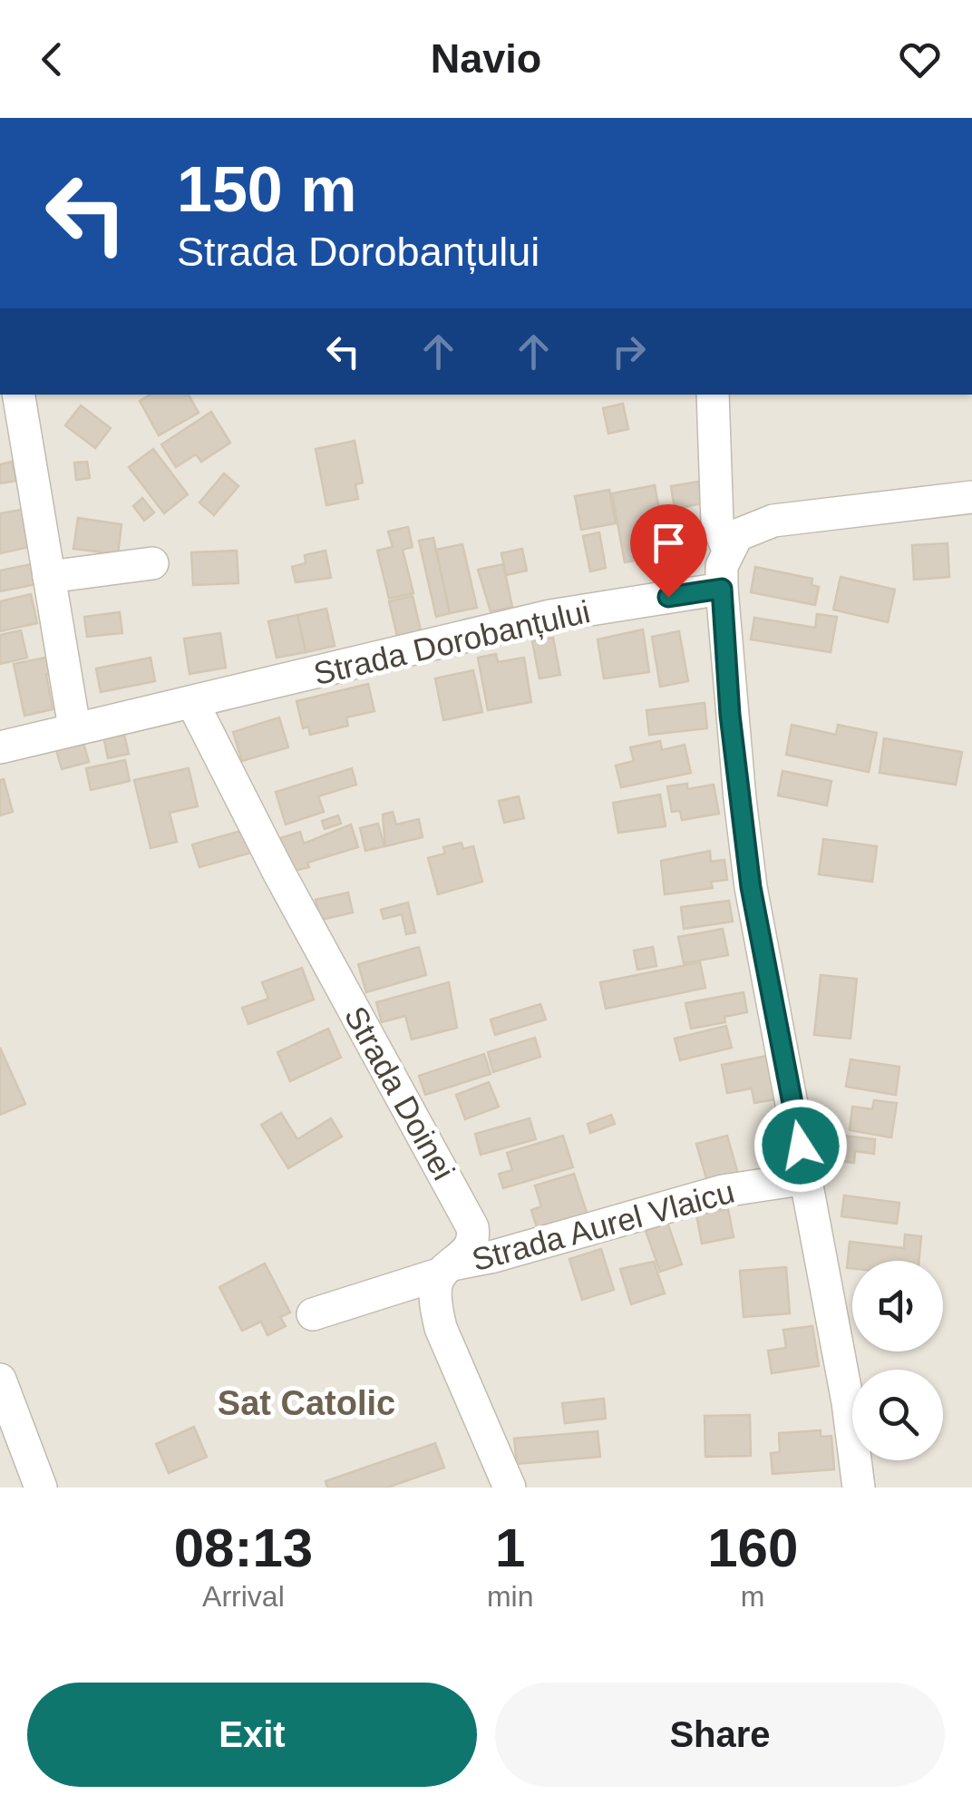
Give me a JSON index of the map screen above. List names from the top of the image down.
{
  "streets": {
    "street": ["Strada Dorobanțului", "Strada Doinei", "Strada Aurel Vlaicu"]
  },
  "crossings": [
    ["Strada Dorobanțului", "Strada Doinei"],
    ["Strada Doinei", "Strada Aurel Vlaicu"]
  ],
  "districts": ["Sat Catolic"],
  "page": {
    "header": "Navio",
    "turn": ["150 m", "Strada Dorobanțului"],
    "eta": [
      "08:13",
      "Arrival",
      "1",
      "min",
      "160",
      "m"
    ],
    "buttons": ["Exit", "Share"]
  }
}
